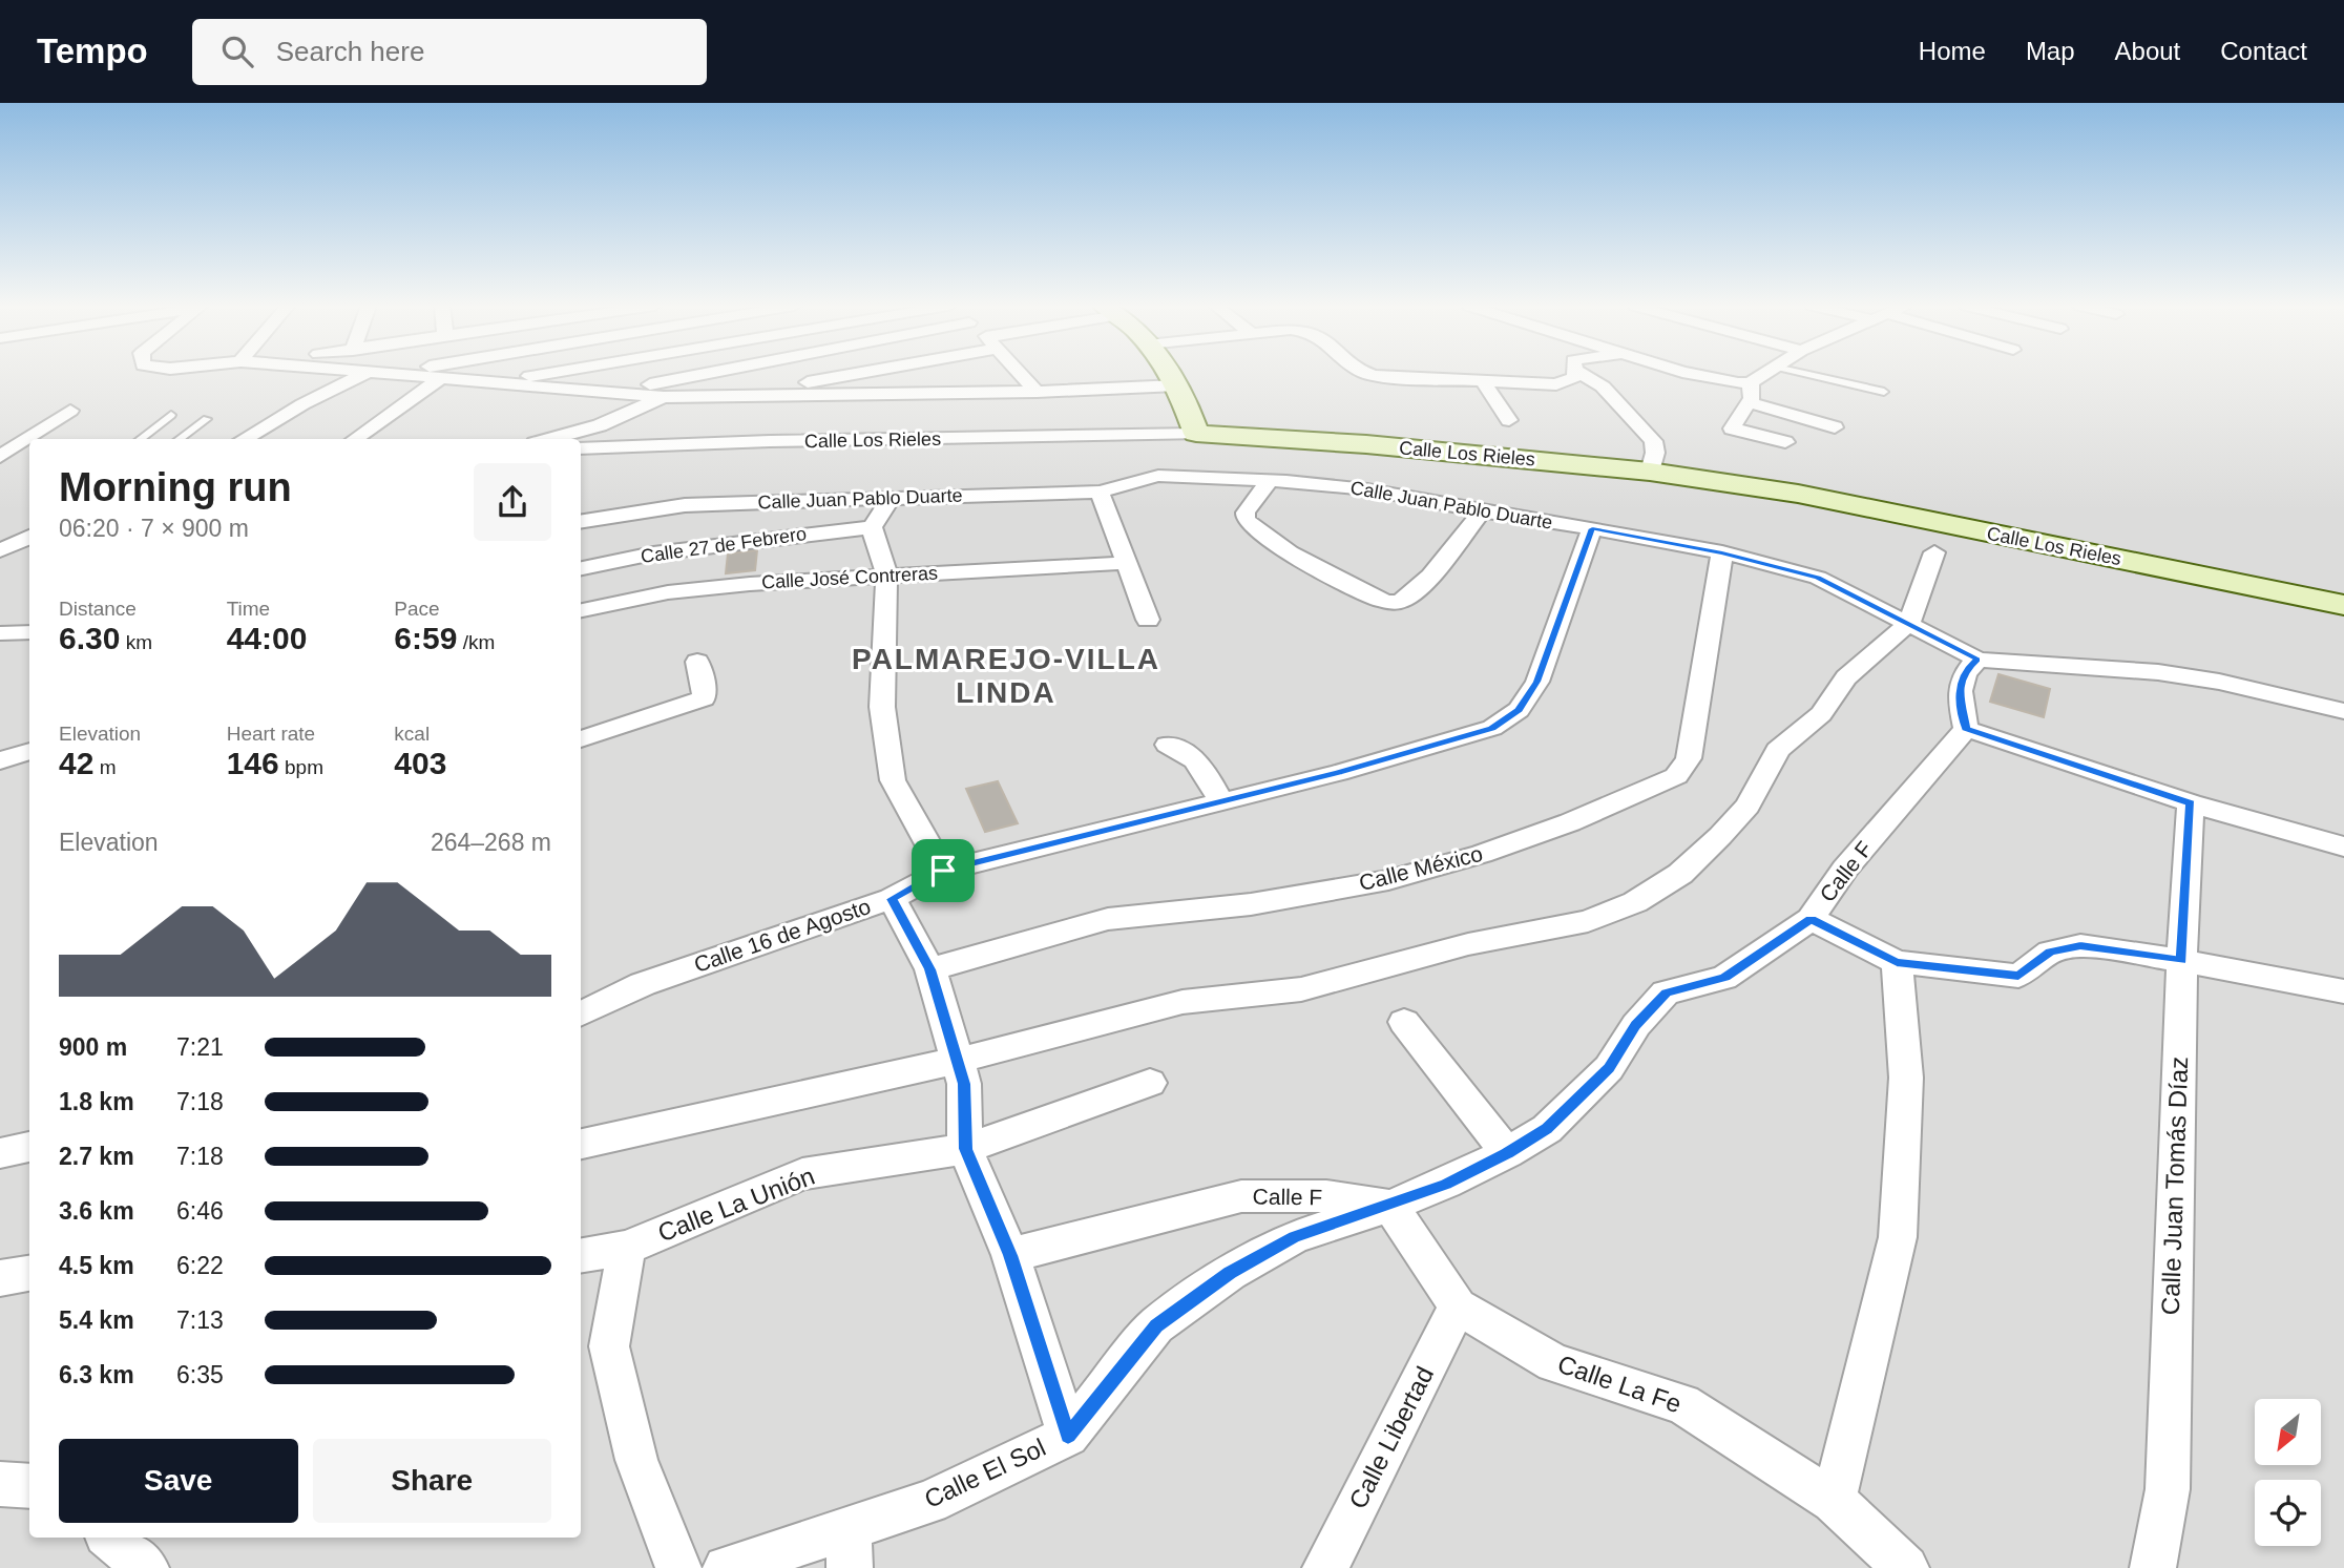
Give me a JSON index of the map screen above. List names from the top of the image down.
{
  "streets": {
    "street": [
      "Calle Los Rieles",
      "Calle Juan Pablo Duarte",
      "Calle 27 de Febrero",
      "Calle José Contreras",
      "Calle México",
      "Calle F",
      "Calle 16 de Agosto",
      "Calle Juan Tomás Díaz",
      "Calle La Unión",
      "Calle La Fe",
      "Calle Libertad",
      "Calle El Sol"
    ]
  },
  "crossings": [
    ["Calle Los Rieles", "Calle Juan Pablo Duarte"],
    ["Calle Juan Pablo Duarte", "Calle México"],
    ["Calle Juan Pablo Duarte", "Calle 16 de Agosto"],
    ["Calle F", "Calle La Fe"],
    ["Calle F", "Calle El Sol"],
    ["Calle La Fe", "Calle Libertad"],
    ["Calle La Fe", "Calle El Sol"]
  ],
  "districts": ["PALMAREJO-VILLA LINDA"],
  "north": "bottom left",
  "page": {
    "header": "Tempo",
    "search": "Search here",
    "nav": [
      "Home",
      "Map",
      "About",
      "Contact"
    ],
    "heading": ["Morning run", "06:20 · 7 × 900 m"],
    "stats": [
      ["Distance", "6.30 km"],
      ["Time", "44:00"],
      ["Pace", "6:59 /km"],
      ["Elevation", "42 m"],
      ["Heart rate", "146 bpm"],
      ["kcal", "403"]
    ],
    "chart": ["Elevation", "264–268 m"],
    "list": [
      {
        "name": "900 m",
        "note": "7:21"
      },
      {
        "name": "1.8 km",
        "note": "7:18"
      },
      {
        "name": "2.7 km",
        "note": "7:18"
      },
      {
        "name": "3.6 km",
        "note": "6:46"
      },
      {
        "name": "4.5 km",
        "note": "6:22"
      },
      {
        "name": "5.4 km",
        "note": "7:13"
      },
      {
        "name": "6.3 km",
        "note": "6:35"
      }
    ],
    "buttons": ["Save", "Share"]
  }
}
